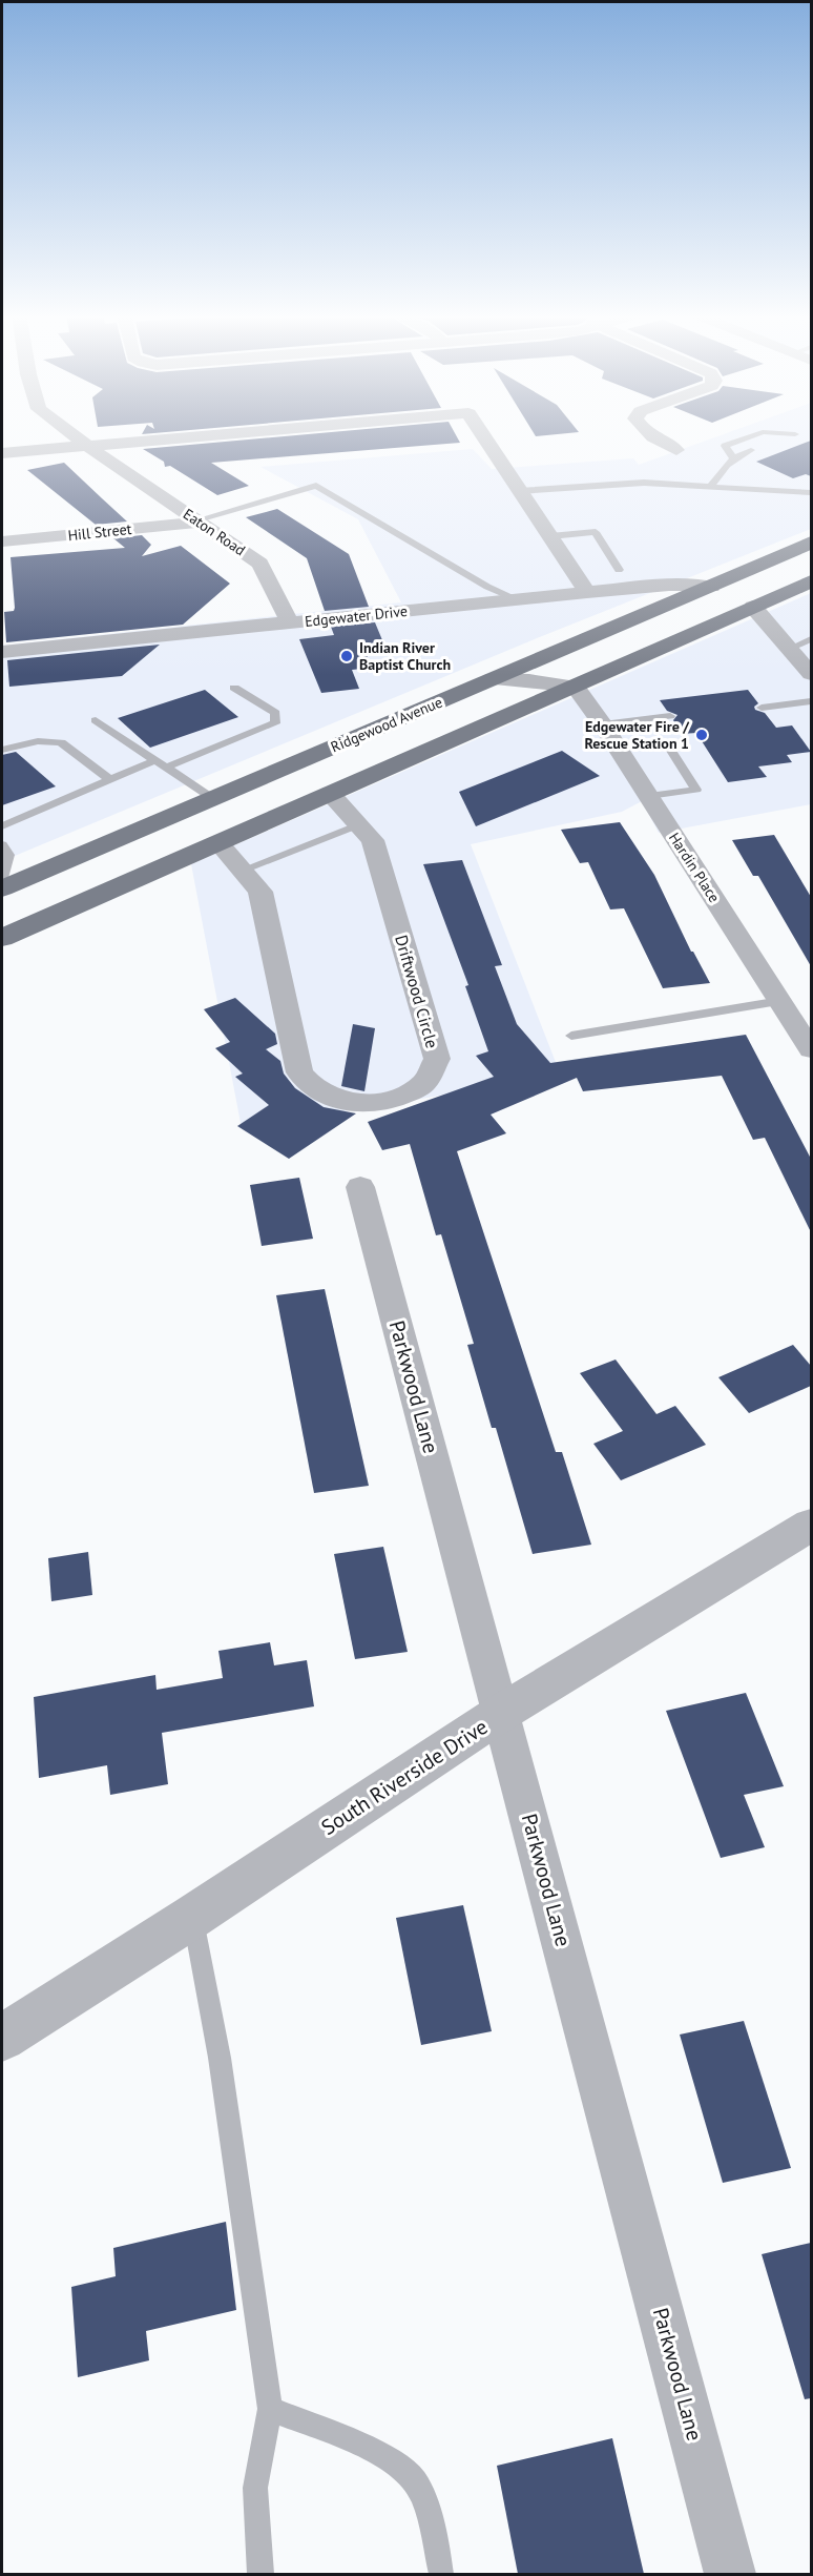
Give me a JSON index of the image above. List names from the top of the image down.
{
  "streets": {
    "main road": ["Ridgewood Avenue"],
    "street": [
      "Hill Street",
      "Eaton Road",
      "Edgewater Drive",
      "Hardin Place",
      "Driftwood Circle",
      "Parkwood Lane",
      "South Riverside Drive"
    ]
  },
  "crossings": [
    ["Hill Street", "Eaton Road"],
    ["Eaton Road", "Edgewater Drive"],
    ["Edgewater Drive", "Ridgewood Avenue"],
    ["Parkwood Lane", "South Riverside Drive"]
  ],
  "places": ["Indian River Baptist Church", "Edgewater Fire / Rescue Station 1"]
}
